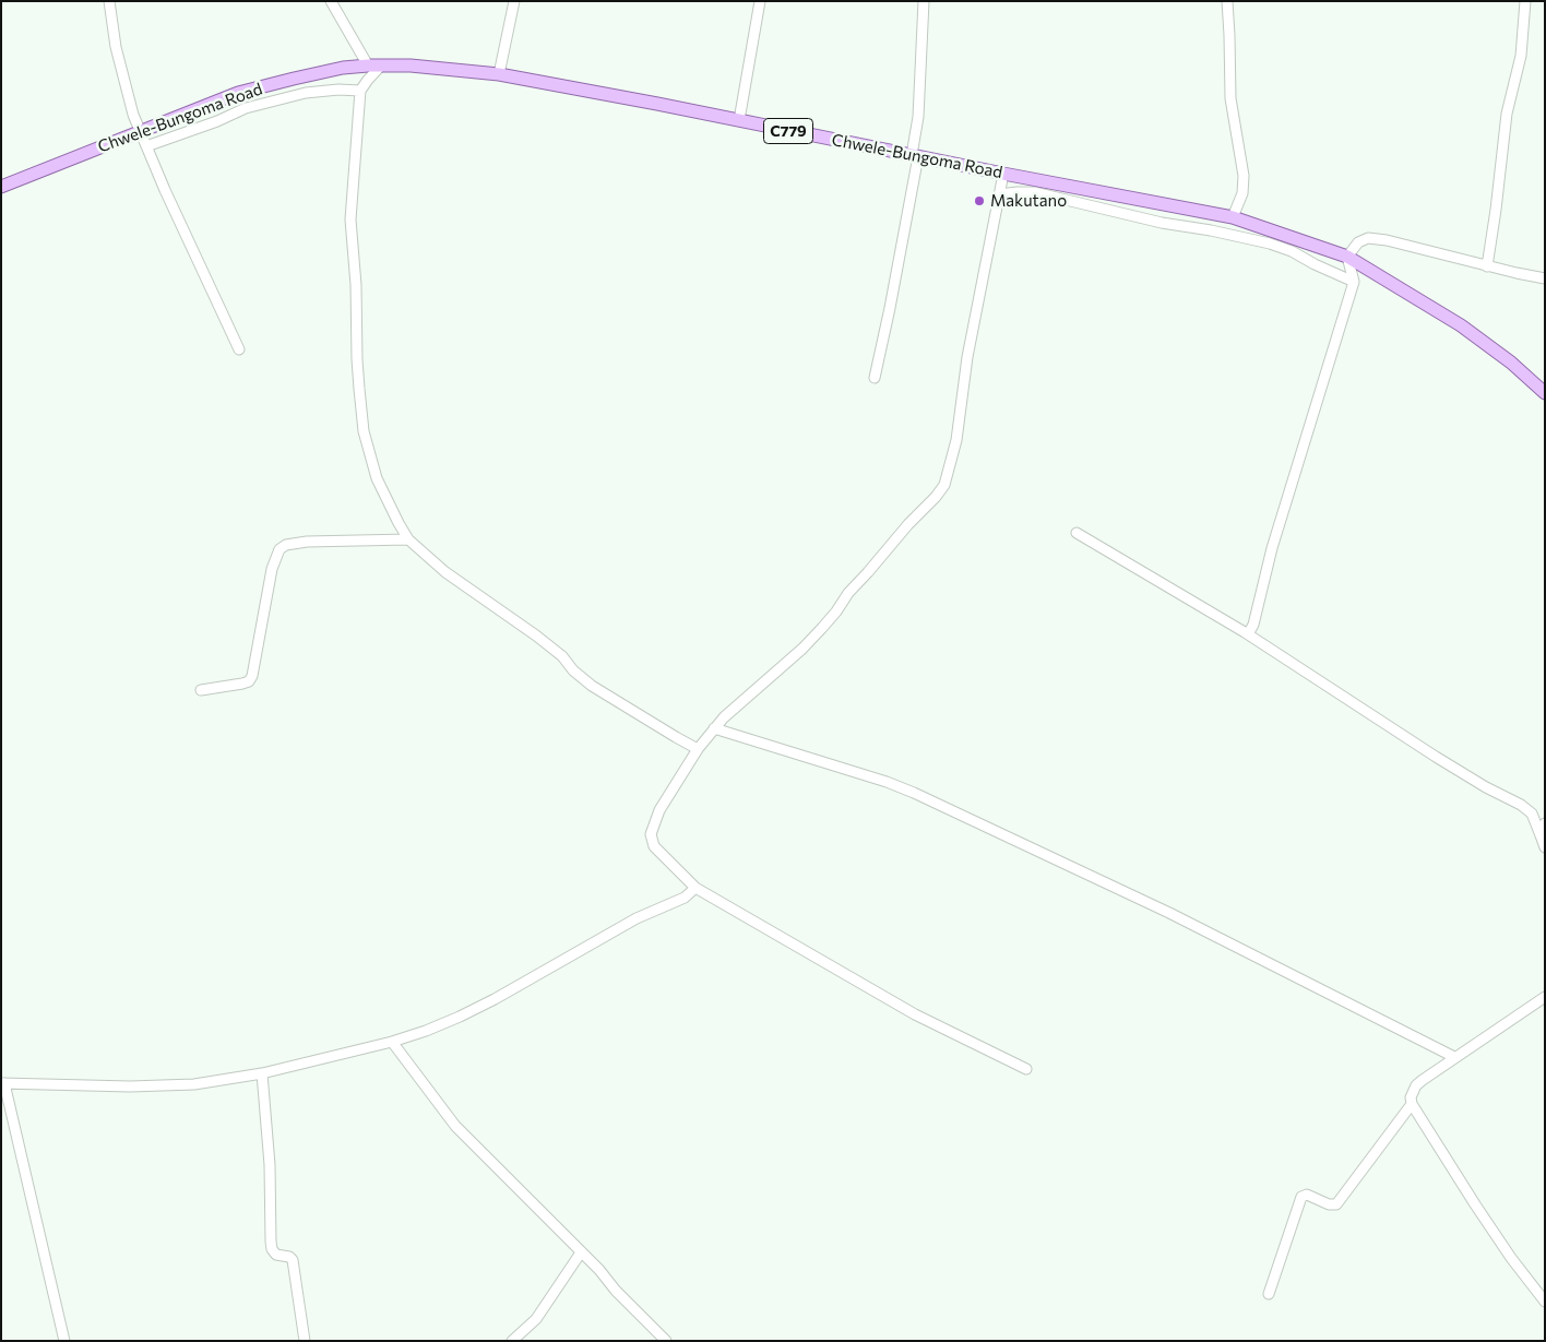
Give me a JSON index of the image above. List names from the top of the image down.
{
  "streets": {
    "main road": ["Chwele-Bungoma Road", "C779"]
  },
  "places": ["Makutano"]
}
